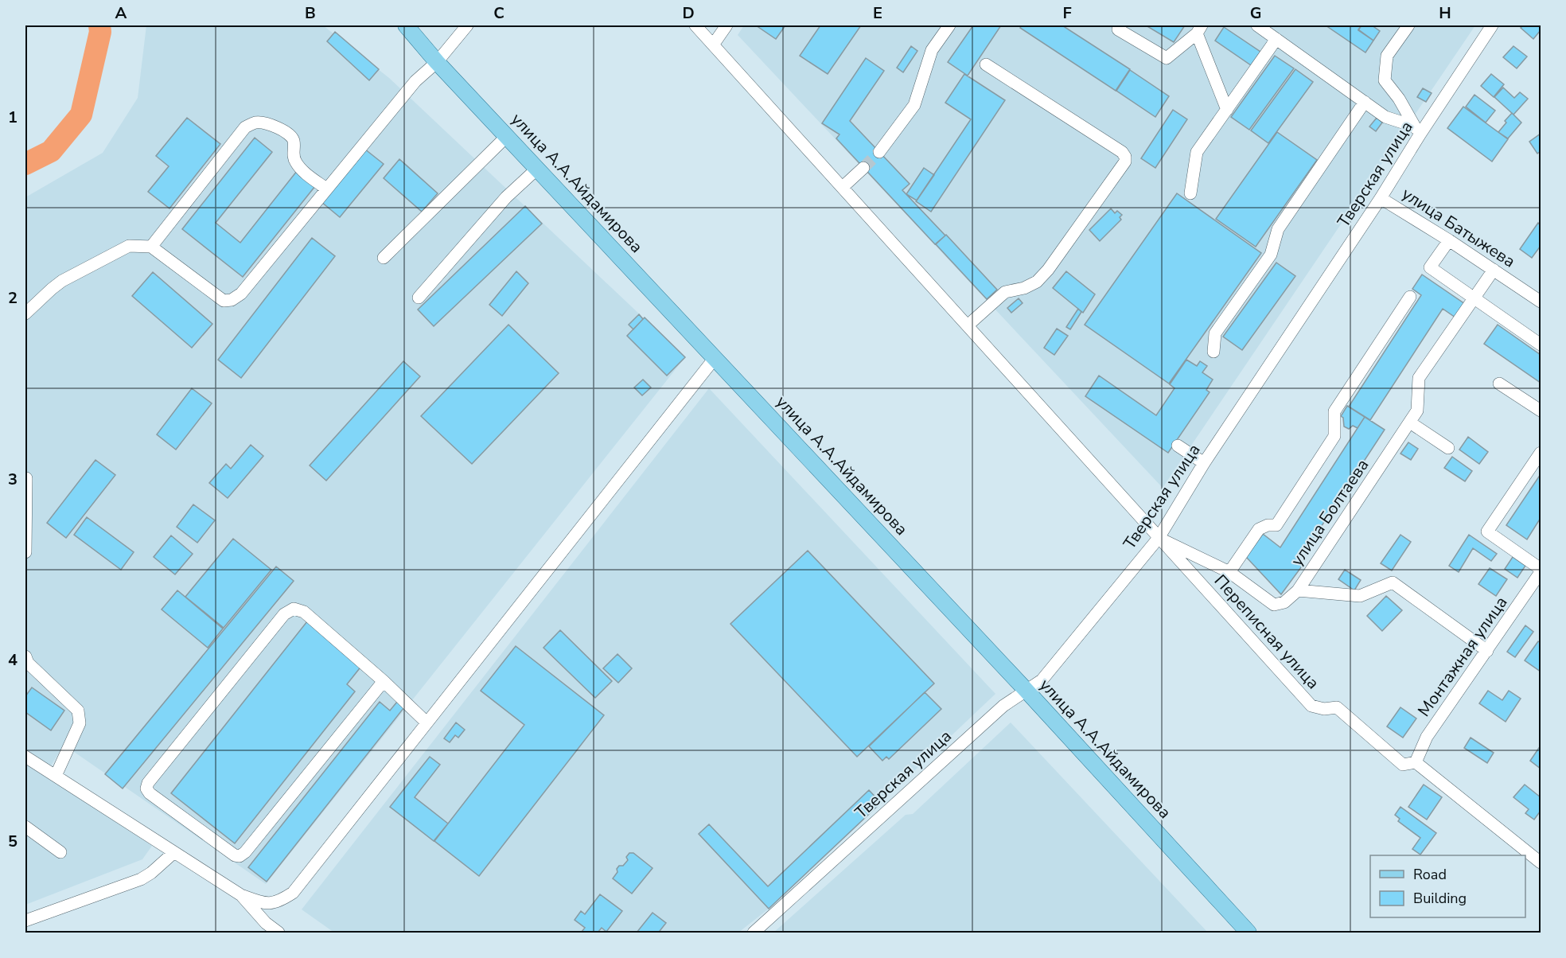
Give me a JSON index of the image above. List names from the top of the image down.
{
  "streets": {
    "main road": ["улица А.А.Айдамирова"],
    "street": [
      "Тверская улица",
      "улица Батыжева",
      "улица Болтаева",
      "Переписная улица",
      "Монтажная улица"
    ]
  },
  "crossings": [
    ["Тверская улица", "улица А.А.Айдамирова"],
    ["Тверская улица", "улица Батыжева"],
    ["Тверская улица", "Переписная улица"],
    ["улица Батыжева", "улица Болтаева"],
    ["улица Болтаева", "Монтажная улица"],
    ["Переписная улица", "Монтажная улица"]
  ],
  "legend": ["Road", "Building"],
  "grid": {
    "columns": [
      "A",
      "B",
      "C",
      "D",
      "E",
      "F",
      "G",
      "H"
    ],
    "rows": [
      "1",
      "2",
      "3",
      "4",
      "5"
    ]
  }
}
